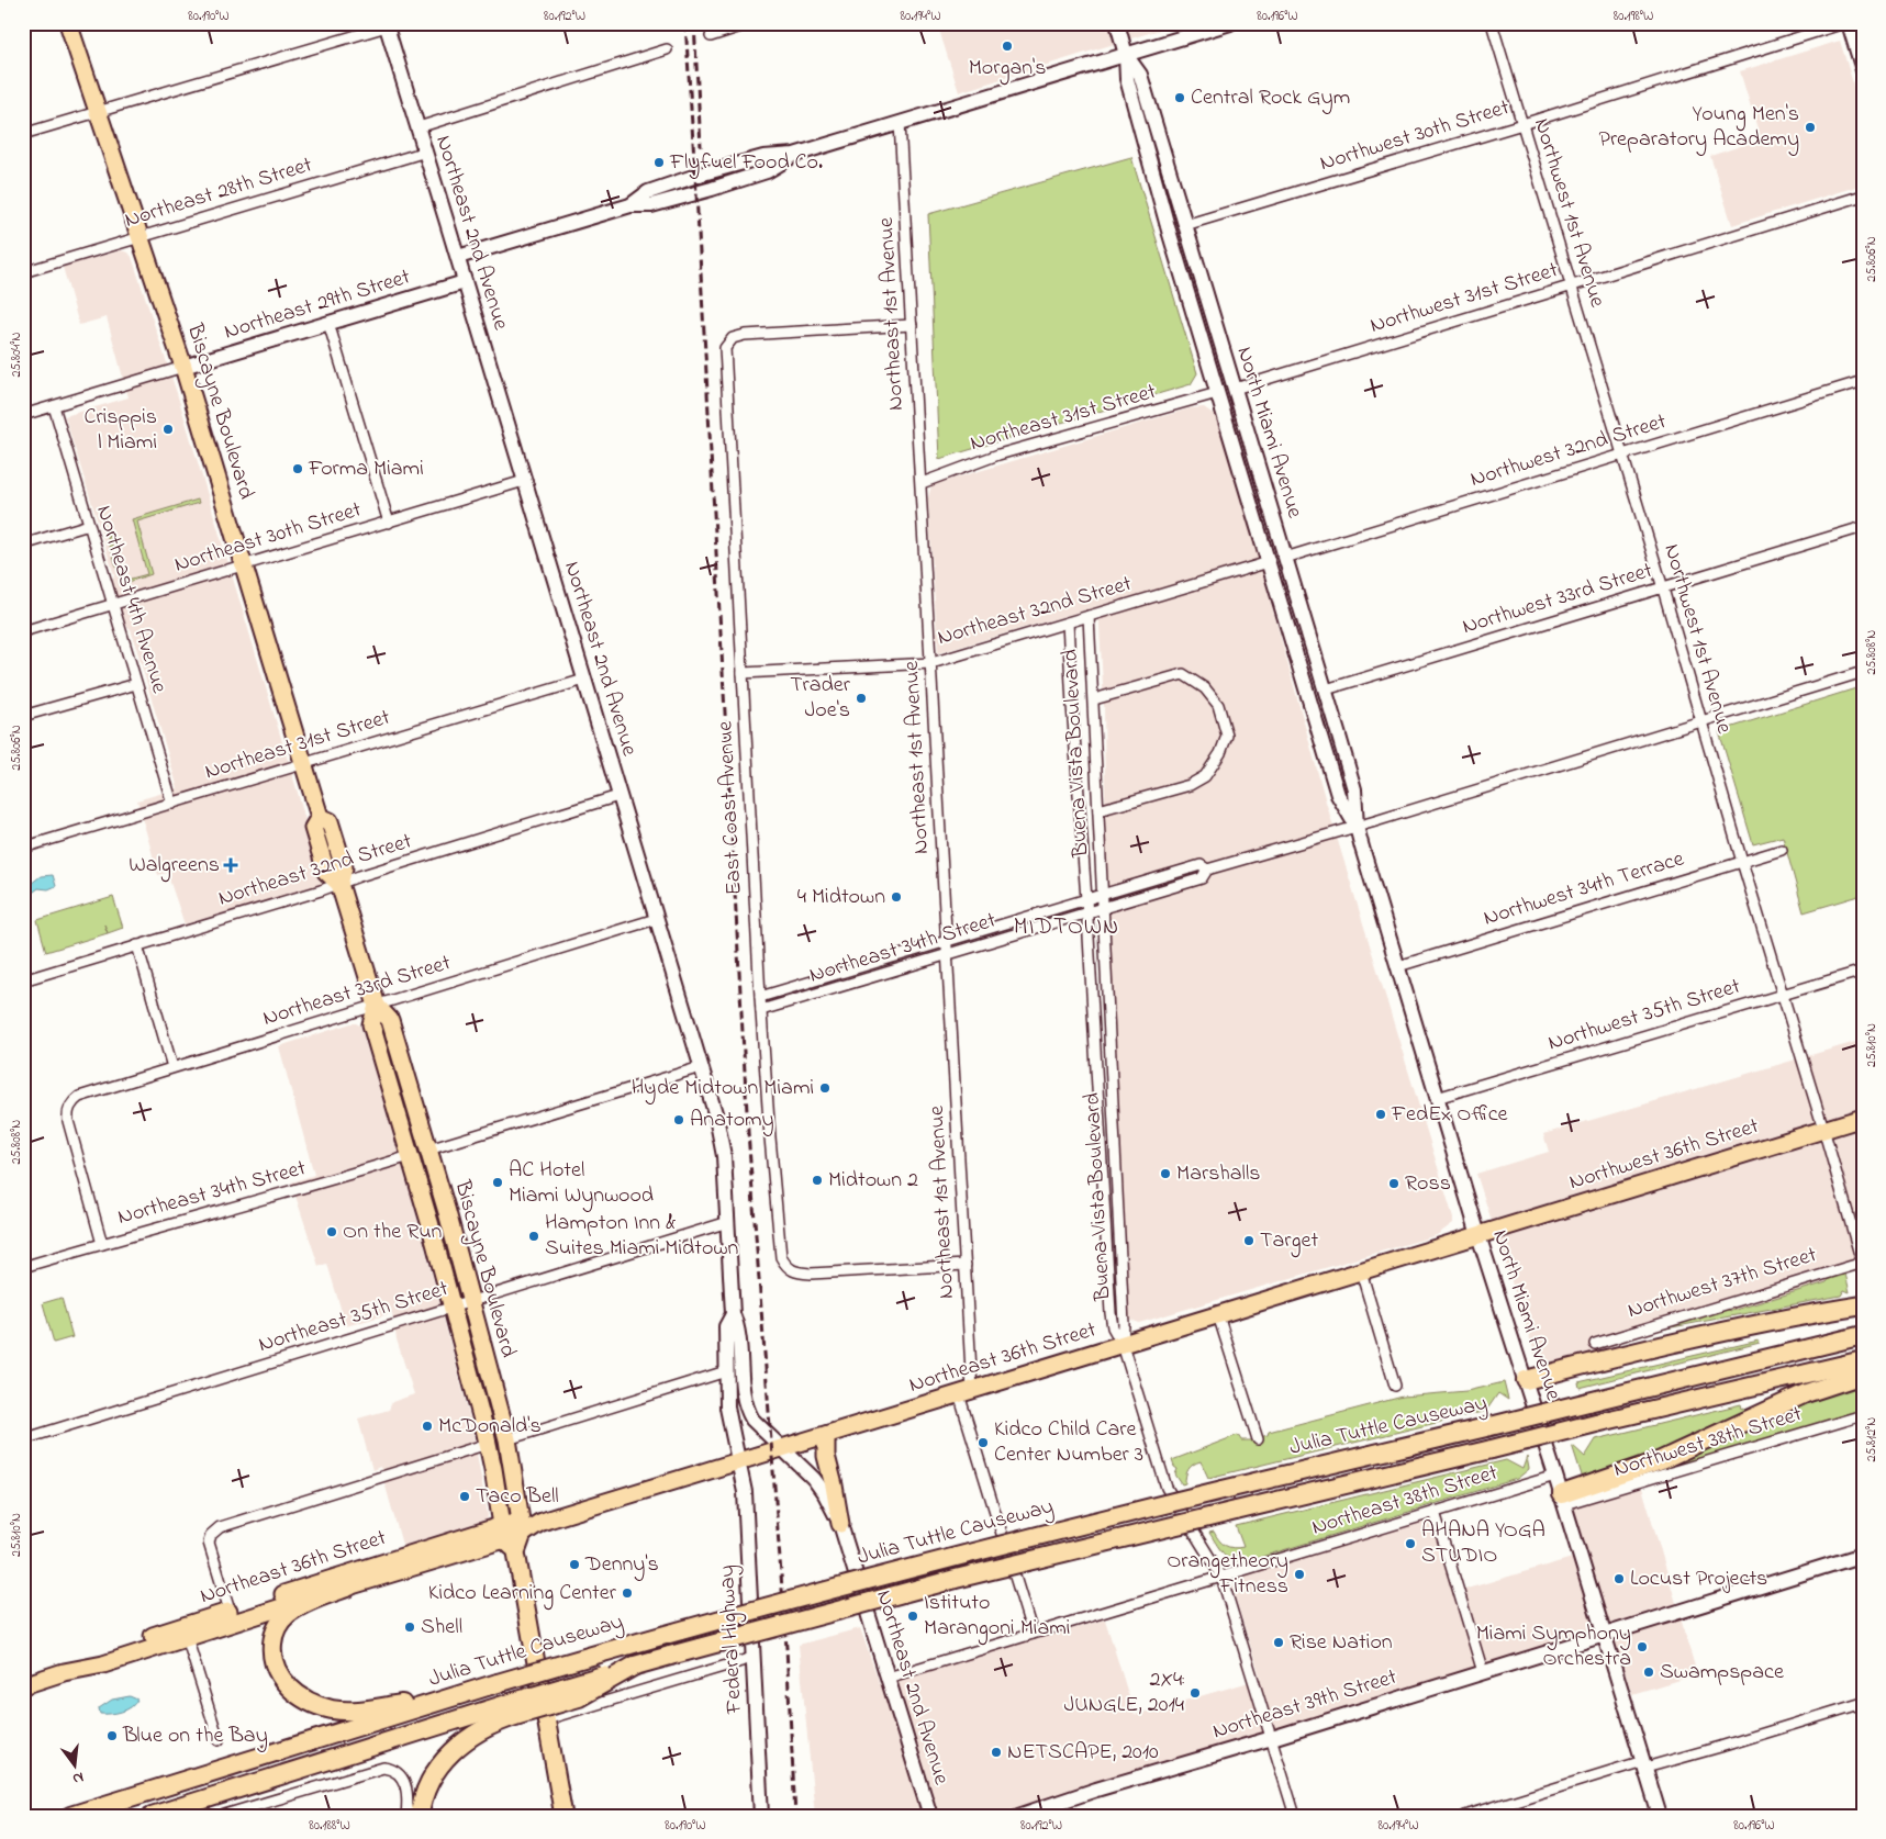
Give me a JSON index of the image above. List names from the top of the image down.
{
  "streets": {
    "highway": ["Julia Tuttle Causeway"],
    "main road": [
      "Northeast 2nd Avenue",
      "Northeast 29th Street",
      "Biscayne Boulevard",
      "North Miami Avenue",
      "Northwest 36th Street",
      "Northeast 36th Street",
      "Federal Highway",
      "Northeast 39th Street"
    ],
    "street": [
      "Northwest 30th Street",
      "Northeast 28th Street",
      "Northwest 1st Avenue",
      "Northwest 31st Street",
      "Northeast 1st Avenue",
      "Northeast 31st Street",
      "Northwest 32nd Street",
      "Northeast 30th Street",
      "Northeast 4th Avenue",
      "Northwest 33rd Street",
      "Northeast 32nd Street",
      "Buena Vista Boulevard",
      "East Coast Avenue",
      "Northwest 34th Terrace",
      "Northeast 34th Street",
      "Northeast 33rd Street",
      "Northwest 35th Street",
      "Northwest 37th Street",
      "Northeast 35th Street",
      "Northwest 38th Street",
      "Northeast 38th Street"
    ]
  },
  "crossings": [
    ["Northwest 30th Street", "Northwest 1st Avenue"],
    ["Northwest 30th Street", "North Miami Avenue"],
    ["Northeast 28th Street", "Northeast 2nd Avenue"],
    ["Northeast 28th Street", "Biscayne Boulevard"],
    ["Northwest 1st Avenue", "Northwest 31st Street"],
    ["Northwest 1st Avenue", "Northwest 32nd Street"],
    ["Northwest 1st Avenue", "Northwest 33rd Street"],
    ["Northwest 1st Avenue", "Northwest 34th Terrace"],
    ["Northwest 1st Avenue", "Northeast 34th Street"],
    ["Northwest 1st Avenue", "Northwest 35th Street"],
    ["Northwest 1st Avenue", "Northwest 36th Street"],
    ["Northwest 1st Avenue", "Northwest 37th Street"],
    ["Northeast 2nd Avenue", "Northeast 29th Street"],
    ["Northeast 2nd Avenue", "Northeast 31st Street"],
    ["Northeast 2nd Avenue", "Northeast 30th Street"],
    ["Northeast 2nd Avenue", "Northeast 32nd Street"],
    ["Northeast 2nd Avenue", "Northeast 33rd Street"],
    ["Northeast 2nd Avenue", "Northeast 35th Street"],
    ["Northeast 2nd Avenue", "Northeast 36th Street"],
    ["Northeast 2nd Avenue", "Northeast 38th Street"],
    ["Northeast 2nd Avenue", "Federal Highway"],
    ["Northwest 31st Street", "North Miami Avenue"],
    ["Northeast 29th Street", "Biscayne Boulevard"],
    ["Northeast 29th Street", "Northeast 4th Avenue"],
    ["Northeast 1st Avenue", "Northeast 31st Street"],
    ["Northeast 1st Avenue", "Northeast 32nd Street"],
    ["Northeast 1st Avenue", "East Coast Avenue"],
    ["Northeast 1st Avenue", "Northeast 34th Street"],
    ["Northeast 1st Avenue", "Northeast 36th Street"],
    ["Northeast 1st Avenue", "Northeast 38th Street"],
    ["Biscayne Boulevard", "Northeast 31st Street"],
    ["Biscayne Boulevard", "Northeast 30th Street"],
    ["Biscayne Boulevard", "Northeast 32nd Street"],
    ["Biscayne Boulevard", "Northeast 34th Street"],
    ["Biscayne Boulevard", "Northeast 33rd Street"],
    ["Biscayne Boulevard", "Northeast 35th Street"],
    ["Biscayne Boulevard", "Northeast 36th Street"],
    ["Northeast 31st Street", "North Miami Avenue"],
    ["Northeast 31st Street", "Northeast 4th Avenue"],
    ["North Miami Avenue", "Northwest 32nd Street"],
    ["North Miami Avenue", "Northwest 33rd Street"],
    ["North Miami Avenue", "Northeast 32nd Street"],
    ["North Miami Avenue", "Northwest 34th Terrace"],
    ["North Miami Avenue", "Northeast 34th Street"],
    ["North Miami Avenue", "Northwest 35th Street"],
    ["North Miami Avenue", "Northwest 36th Street"],
    ["North Miami Avenue", "Northeast 36th Street"],
    ["North Miami Avenue", "Northwest 38th Street"],
    ["North Miami Avenue", "Northeast 38th Street"],
    ["North Miami Avenue", "Northeast 39th Street"],
    ["Northeast 30th Street", "Northeast 4th Avenue"],
    ["Northeast 32nd Street", "Buena Vista Boulevard"],
    ["Northeast 32nd Street", "East Coast Avenue"],
    ["Buena Vista Boulevard", "Northeast 34th Street"],
    ["Buena Vista Boulevard", "Northeast 36th Street"],
    ["East Coast Avenue", "Northeast 34th Street"],
    ["Northeast 34th Street", "Northeast 33rd Street"],
    ["Northwest 36th Street", "Northeast 36th Street"],
    ["Northeast 36th Street", "Federal Highway"]
  ],
  "districts": ["MIDTOWN"],
  "places": {
    "other": [
      "Morgan's",
      "Central Rock Gym",
      "Young Men's Preparatory Academy",
      "Flyfuel Food Co.",
      "Crisppis | Miami",
      "Forma Miami",
      "Trader Joe's",
      "4 Midtown",
      "Hyde Midtown Miami",
      "FedEx Office",
      "Anatomy",
      "Marshalls",
      "Midtown 2",
      "AC Hotel Miami Wynwood",
      "Ross",
      "On the Run",
      "Hampton Inn & Suites Miami Midtown",
      "Target",
      "McDonald's",
      "Kidco Child Care Center Number 3",
      "Taco Bell",
      "AHANA YOGA STUDIO",
      "Denny's",
      "Orangetheory Fitness",
      "Locust Projects",
      "Kidco Learning Center",
      "Istituto Marangoni Miami",
      "Shell",
      "Rise Nation",
      "Miami Symphony Orchestra",
      "Swampspace",
      "2X4: JUNGLE, 2014",
      "Blue on the Bay",
      "NETSCAPE, 2010"
    ],
    "health": ["Walgreens"]
  },
  "north": "bottom",
  "coordinates": [
    "80.190°W",
    "80.192°W",
    "80.194°W",
    "80.196°W",
    "80.198°W",
    "25.806°N",
    "25.804°N",
    "25.808°N",
    "25.810°N",
    "25.812°N",
    "80.188°W"
  ]
}
